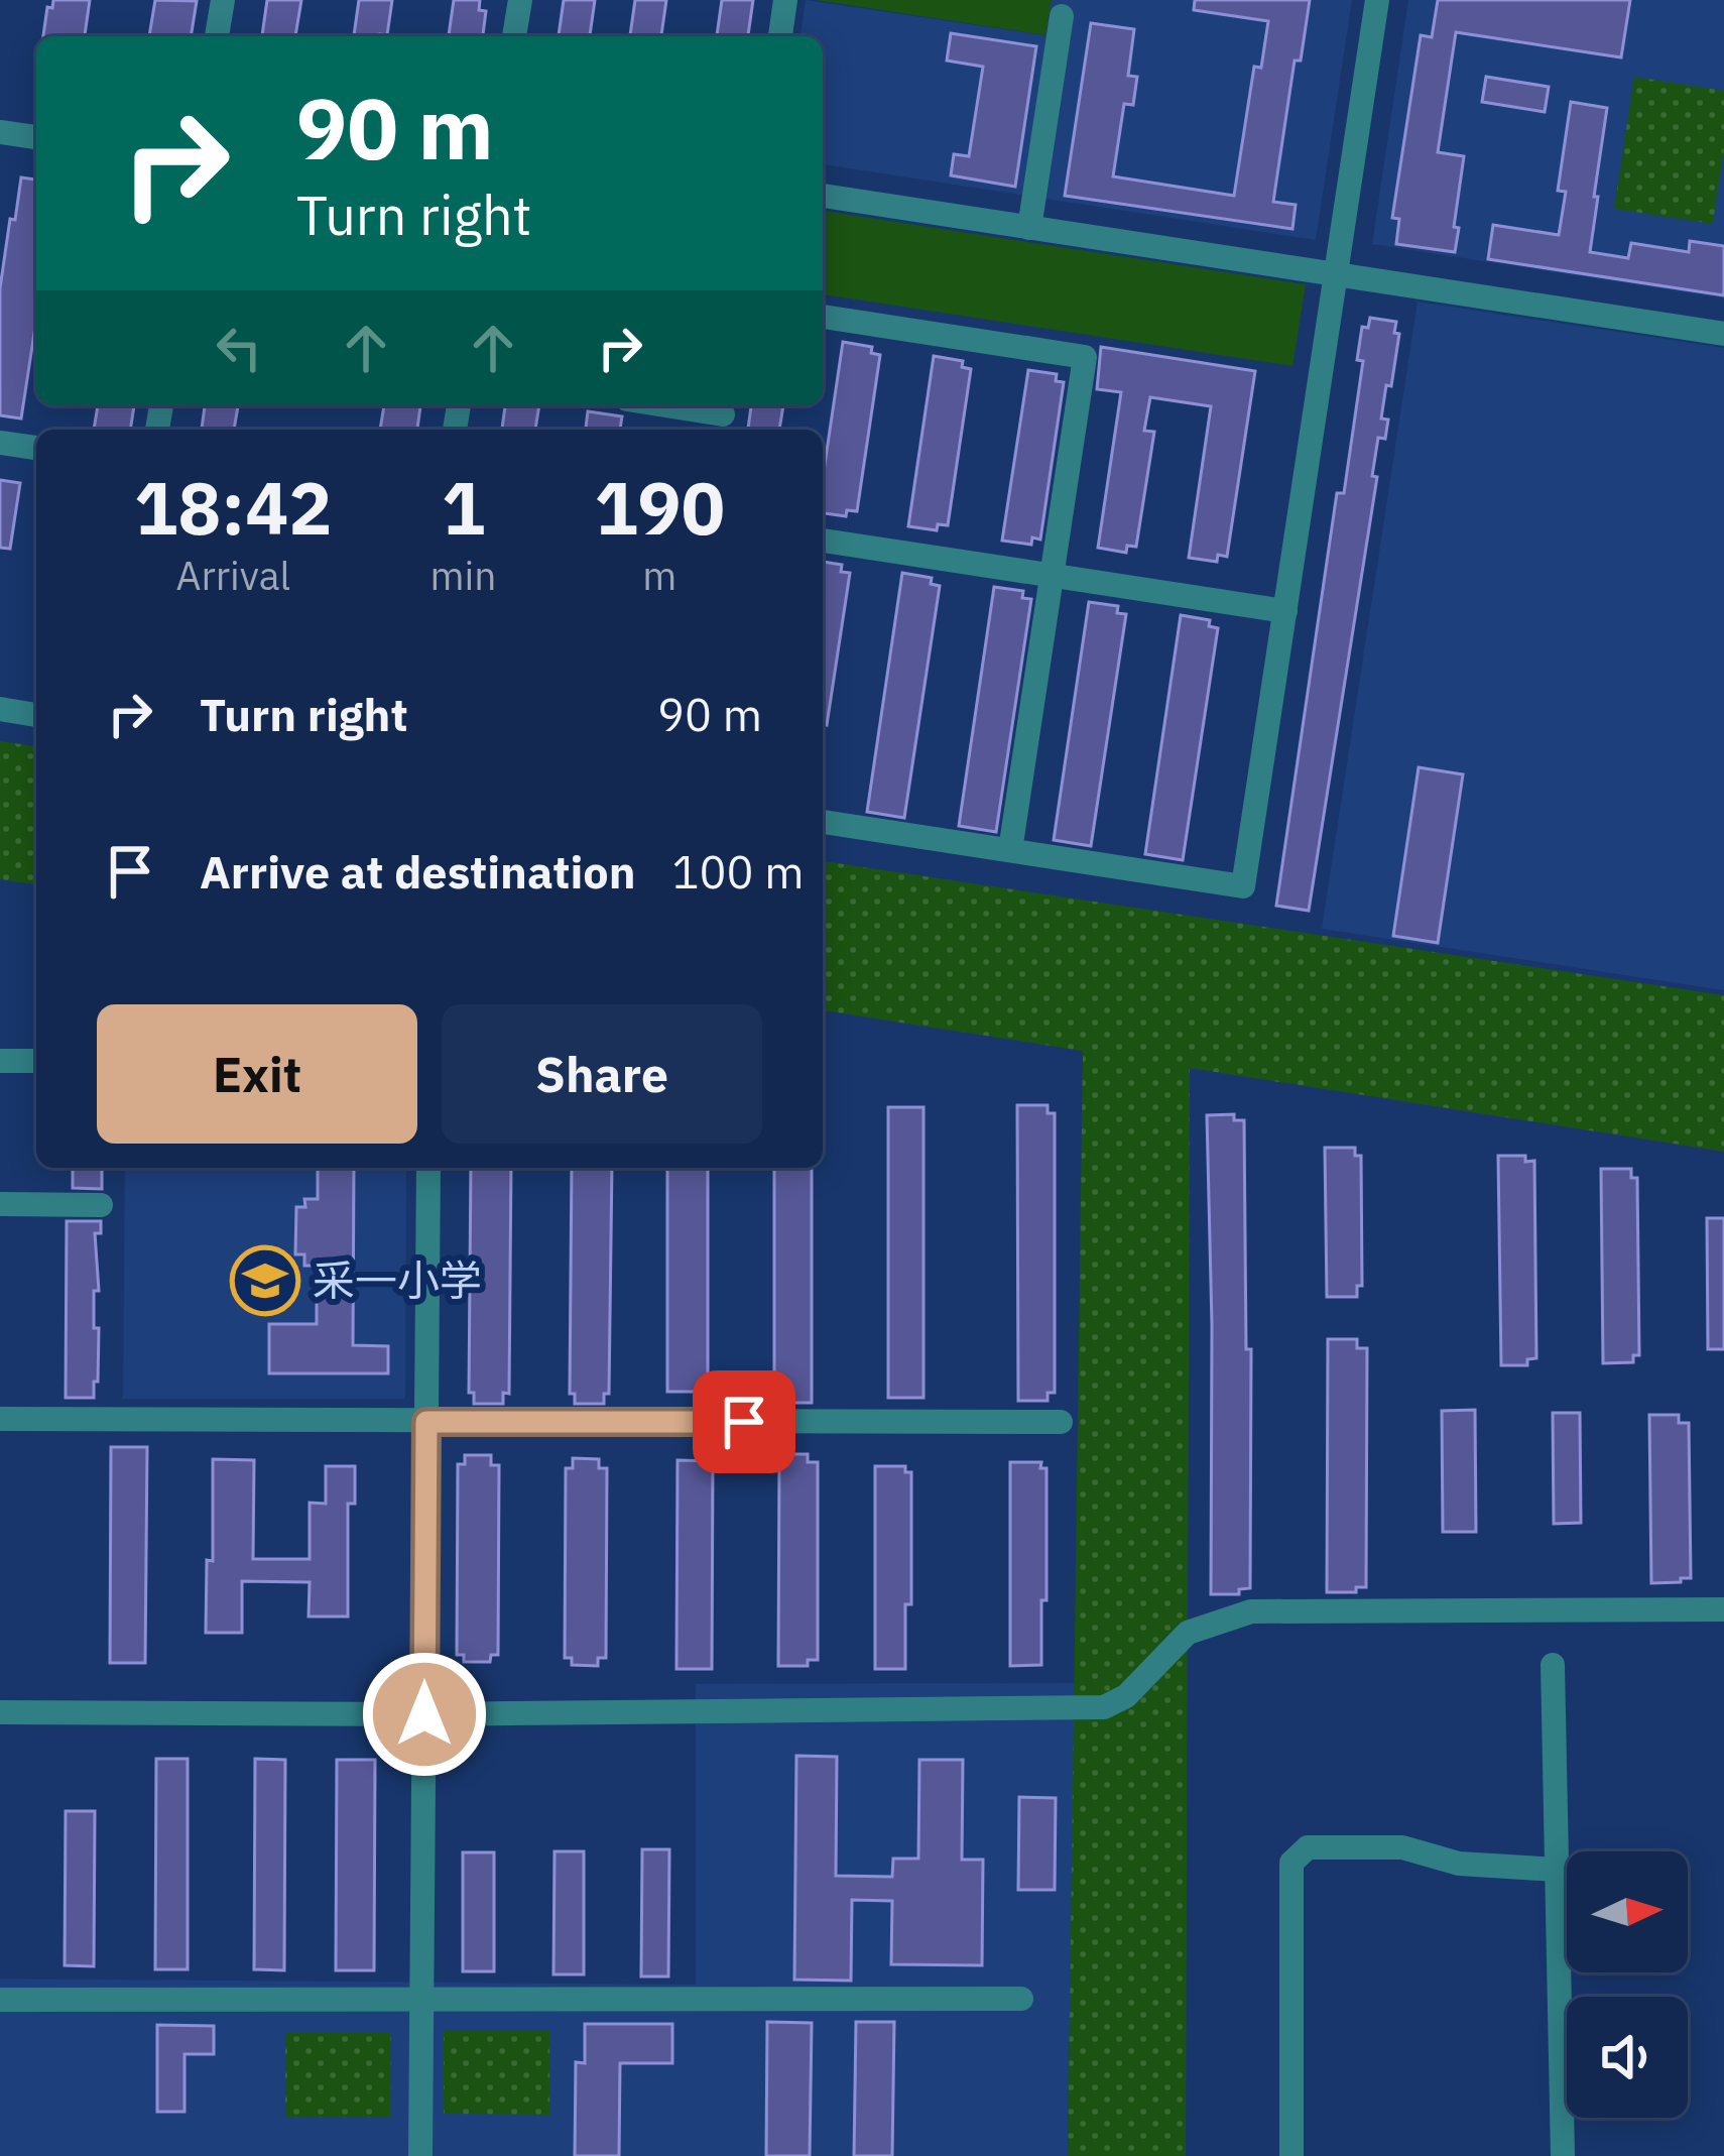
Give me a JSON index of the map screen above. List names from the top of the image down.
{
  "places": {
    "school or university": ["采一小学"]
  },
  "north": "right",
  "page": {
    "turn": ["90 m", "Turn right"],
    "eta": [
      "18:42",
      "Arrival",
      "1",
      "min",
      "190",
      "m"
    ],
    "list": [
      {
        "name": "Turn right",
        "value": "90 m"
      },
      {
        "name": "Arrive at destination",
        "value": "100 m"
      }
    ],
    "buttons": ["Exit", "Share"]
  }
}
